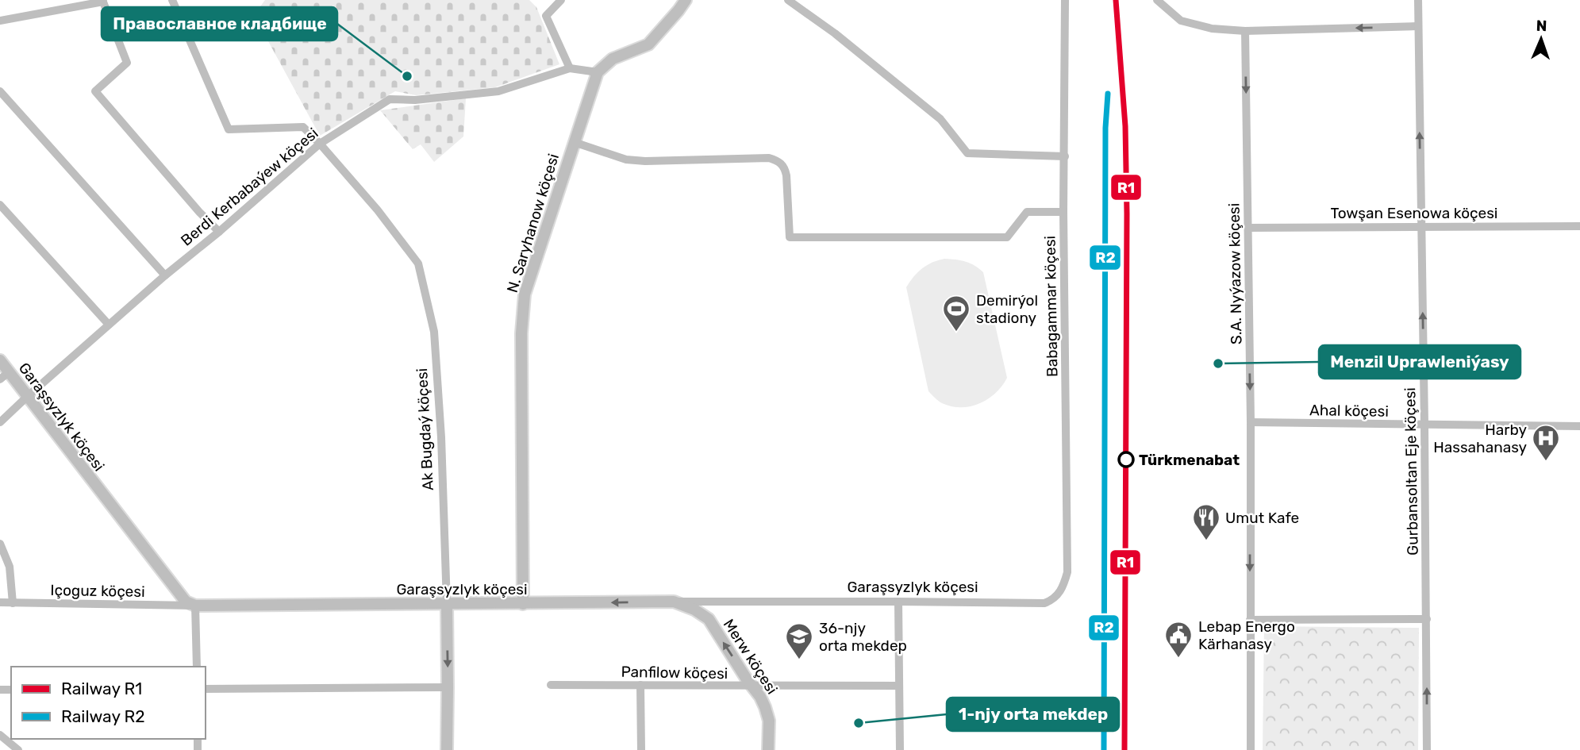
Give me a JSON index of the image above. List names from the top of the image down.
{
  "streets": {
    "main road": [
      "N. Saryhanow köçesi",
      "Garaşsyzlyk köçesi",
      "Ak Bugdaý köçesi",
      "Merw köçesi"
    ],
    "street": [
      "Berdi Kerbabaýew köçesi",
      "Towşan Esenowa köçesi",
      "S.A. Nyýazow köçesi",
      "Babagammar köçesi",
      "Ahal köçesi",
      "Gurbansoltan Eje köçesi",
      "Içoguz köçesi",
      "Panfilow köçesi"
    ]
  },
  "crossings": [
    ["Berdi Kerbabaýew köçesi", "N. Saryhanow köçesi"],
    ["Berdi Kerbabaýew köçesi", "Garaşsyzlyk köçesi"],
    ["Berdi Kerbabaýew köçesi", "Ak Bugdaý köçesi"],
    ["Towşan Esenowa köçesi", "S.A. Nyýazow köçesi"],
    ["Towşan Esenowa köçesi", "Gurbansoltan Eje köçesi"],
    ["N. Saryhanow köçesi", "Garaşsyzlyk köçesi"],
    ["S.A. Nyýazow köçesi", "Ahal köçesi"],
    ["Babagammar köçesi", "Garaşsyzlyk köçesi"],
    ["Ahal köçesi", "Gurbansoltan Eje köçesi"],
    ["Garaşsyzlyk köçesi", "Ak Bugdaý köçesi"],
    ["Garaşsyzlyk köçesi", "Içoguz köçesi"],
    ["Garaşsyzlyk köçesi", "Merw köçesi"],
    ["Merw köçesi", "Panfilow köçesi"]
  ],
  "one_way": ["S.A. Nyýazow köçesi", "Gurbansoltan Eje köçesi", "Merw köçesi"],
  "places": {
    "other": [
      "Православное кладбище",
      "Menzil Uprawleniýasy",
      "Türkmenabat",
      "1-njy orta mekdep"
    ],
    "sports": ["Demirýol stadiony"],
    "hospital": ["Harby Hassahanasy"],
    "restaurant": ["Umut Kafe"],
    "public building": ["Lebap Energo Kärhanasy"],
    "school or university": ["36-njy orta mekdep"]
  },
  "lines": ["rail line R1", "rail line R2"],
  "legend": ["Railway R1", "Railway R2"],
  "north": "top"
}
